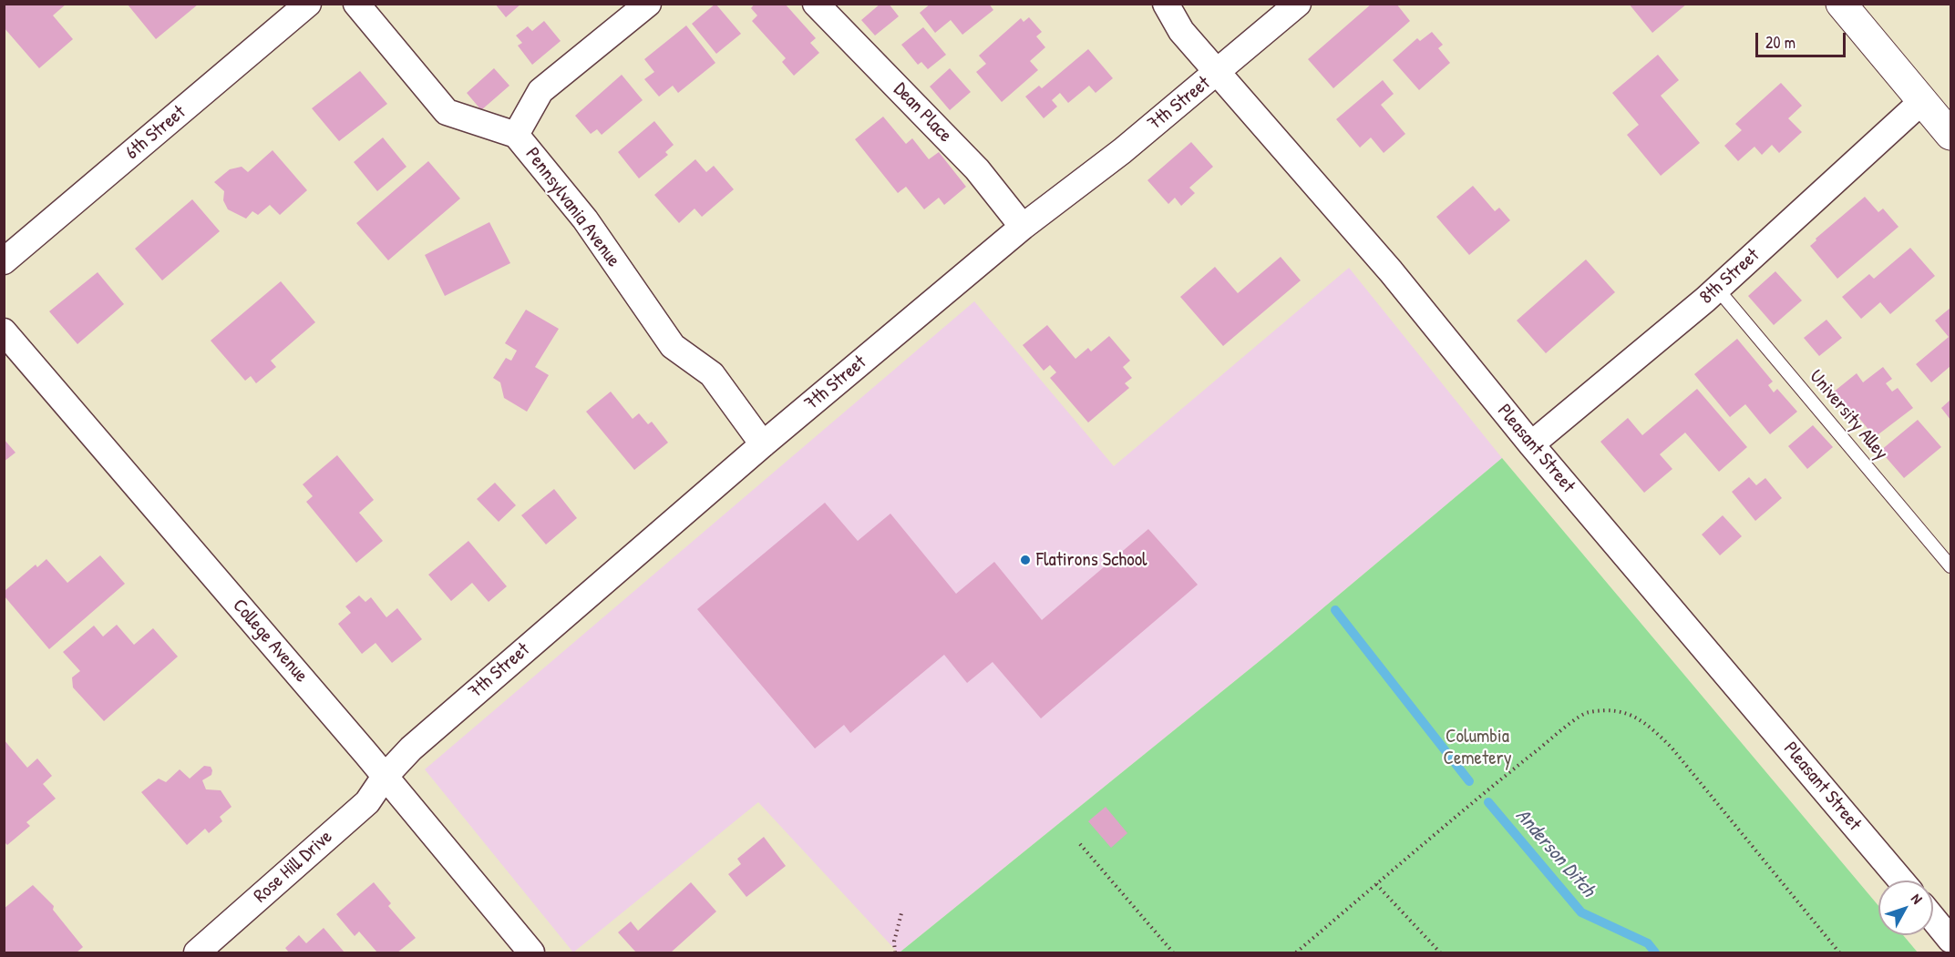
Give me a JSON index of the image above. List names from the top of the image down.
{
  "streets": {
    "street": [
      "7th Street",
      "Dean Place",
      "6th Street",
      "Pennsylvania Avenue",
      "8th Street",
      "Pleasant Street",
      "College Avenue",
      "Rose Hill Drive"
    ],
    "lane": ["University Alley"]
  },
  "crossings": [
    ["7th Street", "Dean Place"],
    ["7th Street", "Pennsylvania Avenue"],
    ["7th Street", "Pleasant Street"],
    ["7th Street", "College Avenue"],
    ["7th Street", "Rose Hill Drive"],
    ["8th Street", "University Alley"],
    ["8th Street", "Pleasant Street"],
    ["College Avenue", "Rose Hill Drive"]
  ],
  "water": ["Anderson Ditch"],
  "parks": ["Columbia Cemetery"],
  "places": ["Flatirons School"],
  "scale_bar": "20 m",
  "north": "top right"
}
